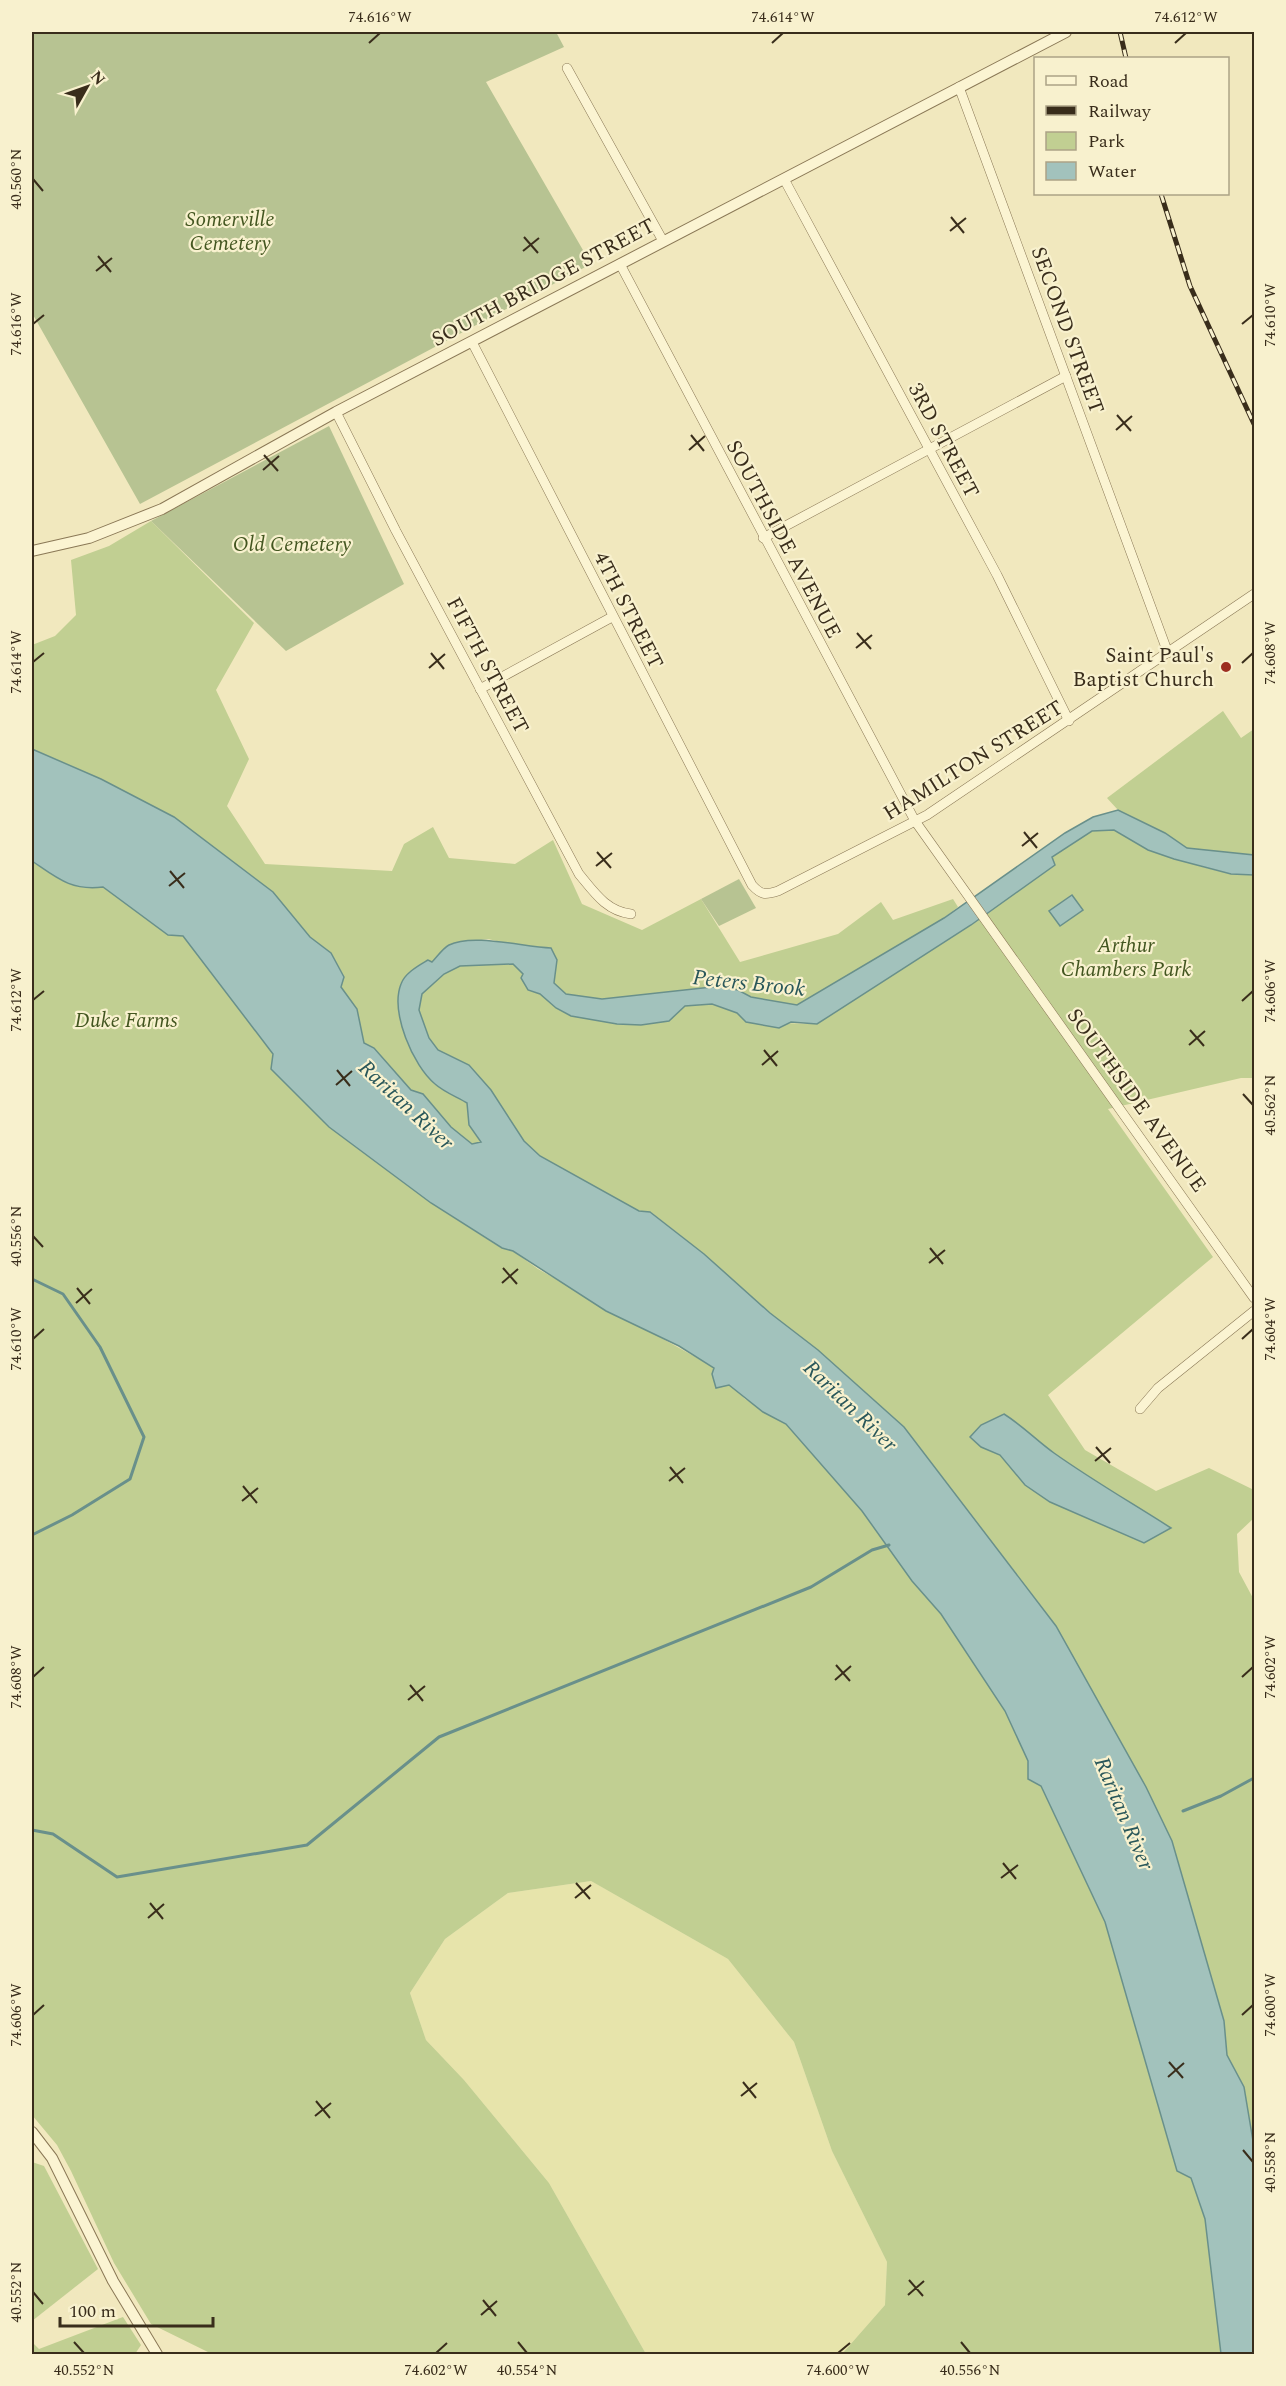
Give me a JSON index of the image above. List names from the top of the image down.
{
  "streets": {
    "street": [
      "SOUTH BRIDGE STREET",
      "SECOND STREET",
      "3RD STREET",
      "SOUTHSIDE AVENUE",
      "4TH STREET",
      "FIFTH STREET",
      "HAMILTON STREET"
    ]
  },
  "crossings": [
    ["SOUTH BRIDGE STREET", "SECOND STREET"],
    ["SOUTH BRIDGE STREET", "3RD STREET"],
    ["SOUTH BRIDGE STREET", "SOUTHSIDE AVENUE"],
    ["SOUTH BRIDGE STREET", "4TH STREET"],
    ["SOUTH BRIDGE STREET", "FIFTH STREET"],
    ["SECOND STREET", "HAMILTON STREET"],
    ["3RD STREET", "HAMILTON STREET"],
    ["SOUTHSIDE AVENUE", "HAMILTON STREET"],
    ["4TH STREET", "HAMILTON STREET"]
  ],
  "water": ["Peters Brook", "Raritan River"],
  "parks": [
    "Somerville Cemetery",
    "Old Cemetery",
    "Arthur Chambers Park",
    "Duke Farms"
  ],
  "places": ["Saint Paul's Baptist Church"],
  "legend": [
    "Road",
    "Railway",
    "Park",
    "Water"
  ],
  "scale_bar": "100 m",
  "north": "top right",
  "coordinates": [
    "74.616°W",
    "74.614°W",
    "74.612°W",
    "40.560°N",
    "74.610°W",
    "74.608°W",
    "74.606°W",
    "40.562°N",
    "40.556°N",
    "74.604°W",
    "74.602°W",
    "74.600°W",
    "40.558°N",
    "40.552°N",
    "40.554°N"
  ]
}
